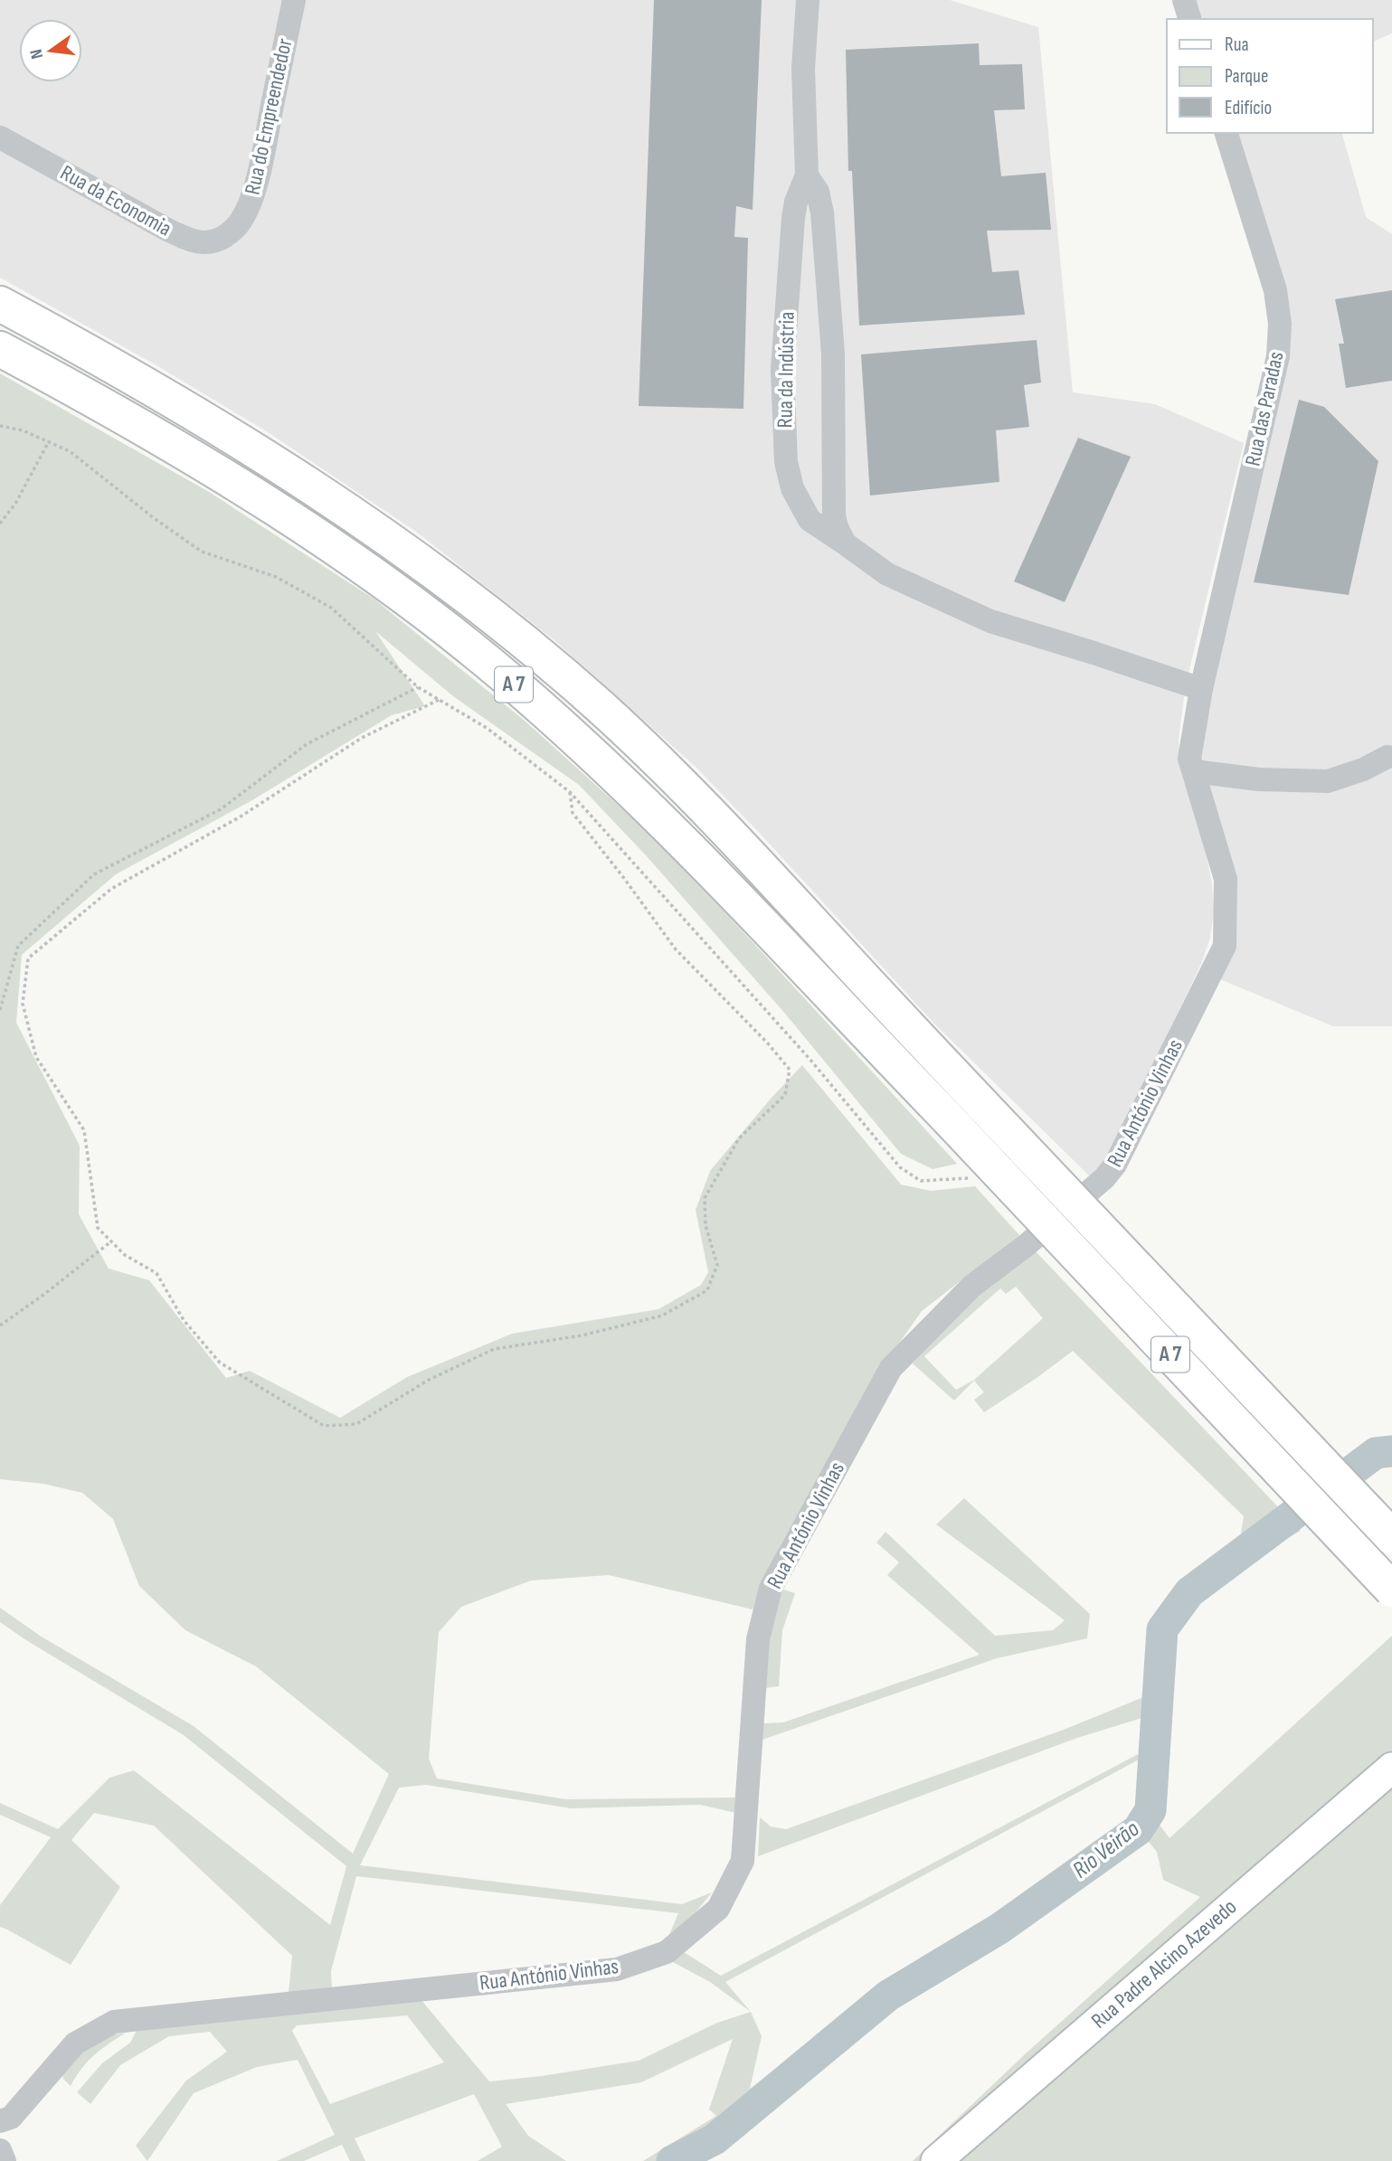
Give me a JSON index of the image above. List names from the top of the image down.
{
  "streets": {
    "highway": ["A 7"],
    "main road": ["Rua Padre Alcino Azevedo"],
    "street": [
      "Rua do Empreendedor",
      "Rua da Economia",
      "Rua da Indústria",
      "Rua das Paradas",
      "Rua António Vinhas"
    ]
  },
  "crossings": [
    ["Rua do Empreendedor", "Rua da Economia"],
    ["Rua da Indústria", "Rua das Paradas"],
    ["Rua da Indústria", "Rua António Vinhas"],
    ["Rua das Paradas", "Rua António Vinhas"]
  ],
  "water": ["Rio Veirão"],
  "legend": ["Rua", "Parque", "Edifício"],
  "north": "left"
}
